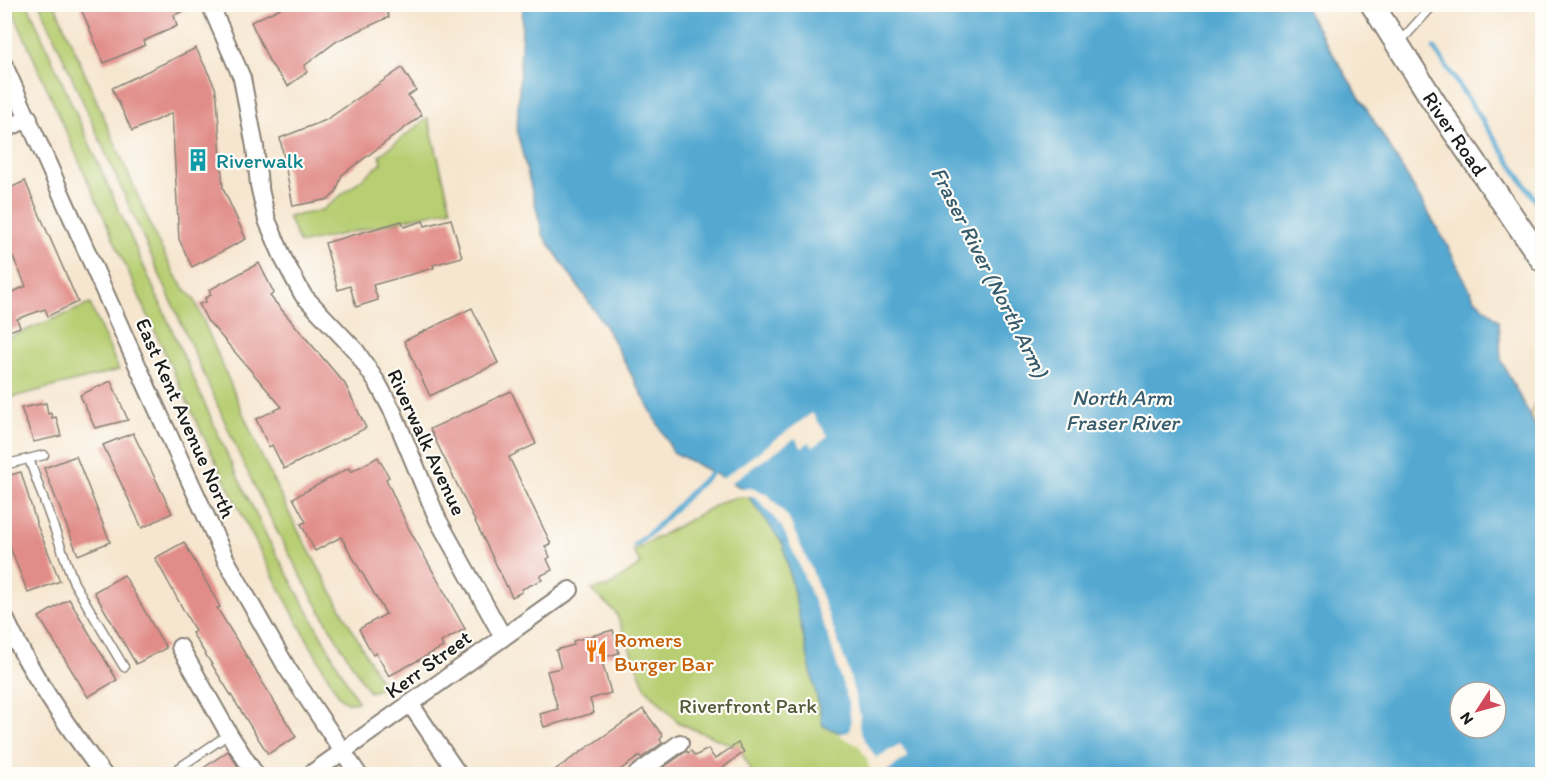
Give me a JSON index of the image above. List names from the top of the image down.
{
  "streets": {
    "street": [
      "River Road",
      "East Kent Avenue North",
      "Riverwalk Avenue",
      "Kerr Street"
    ]
  },
  "crossings": [
    ["East Kent Avenue North", "Kerr Street"],
    ["Riverwalk Avenue", "Kerr Street"]
  ],
  "water": ["Fraser River (North Arm)", "North Arm Fraser River"],
  "parks": ["Riverfront Park"],
  "places": {
    "building": ["Riverwalk"],
    "restaurant": ["Romers Burger Bar"]
  },
  "north": "bottom left"
}
